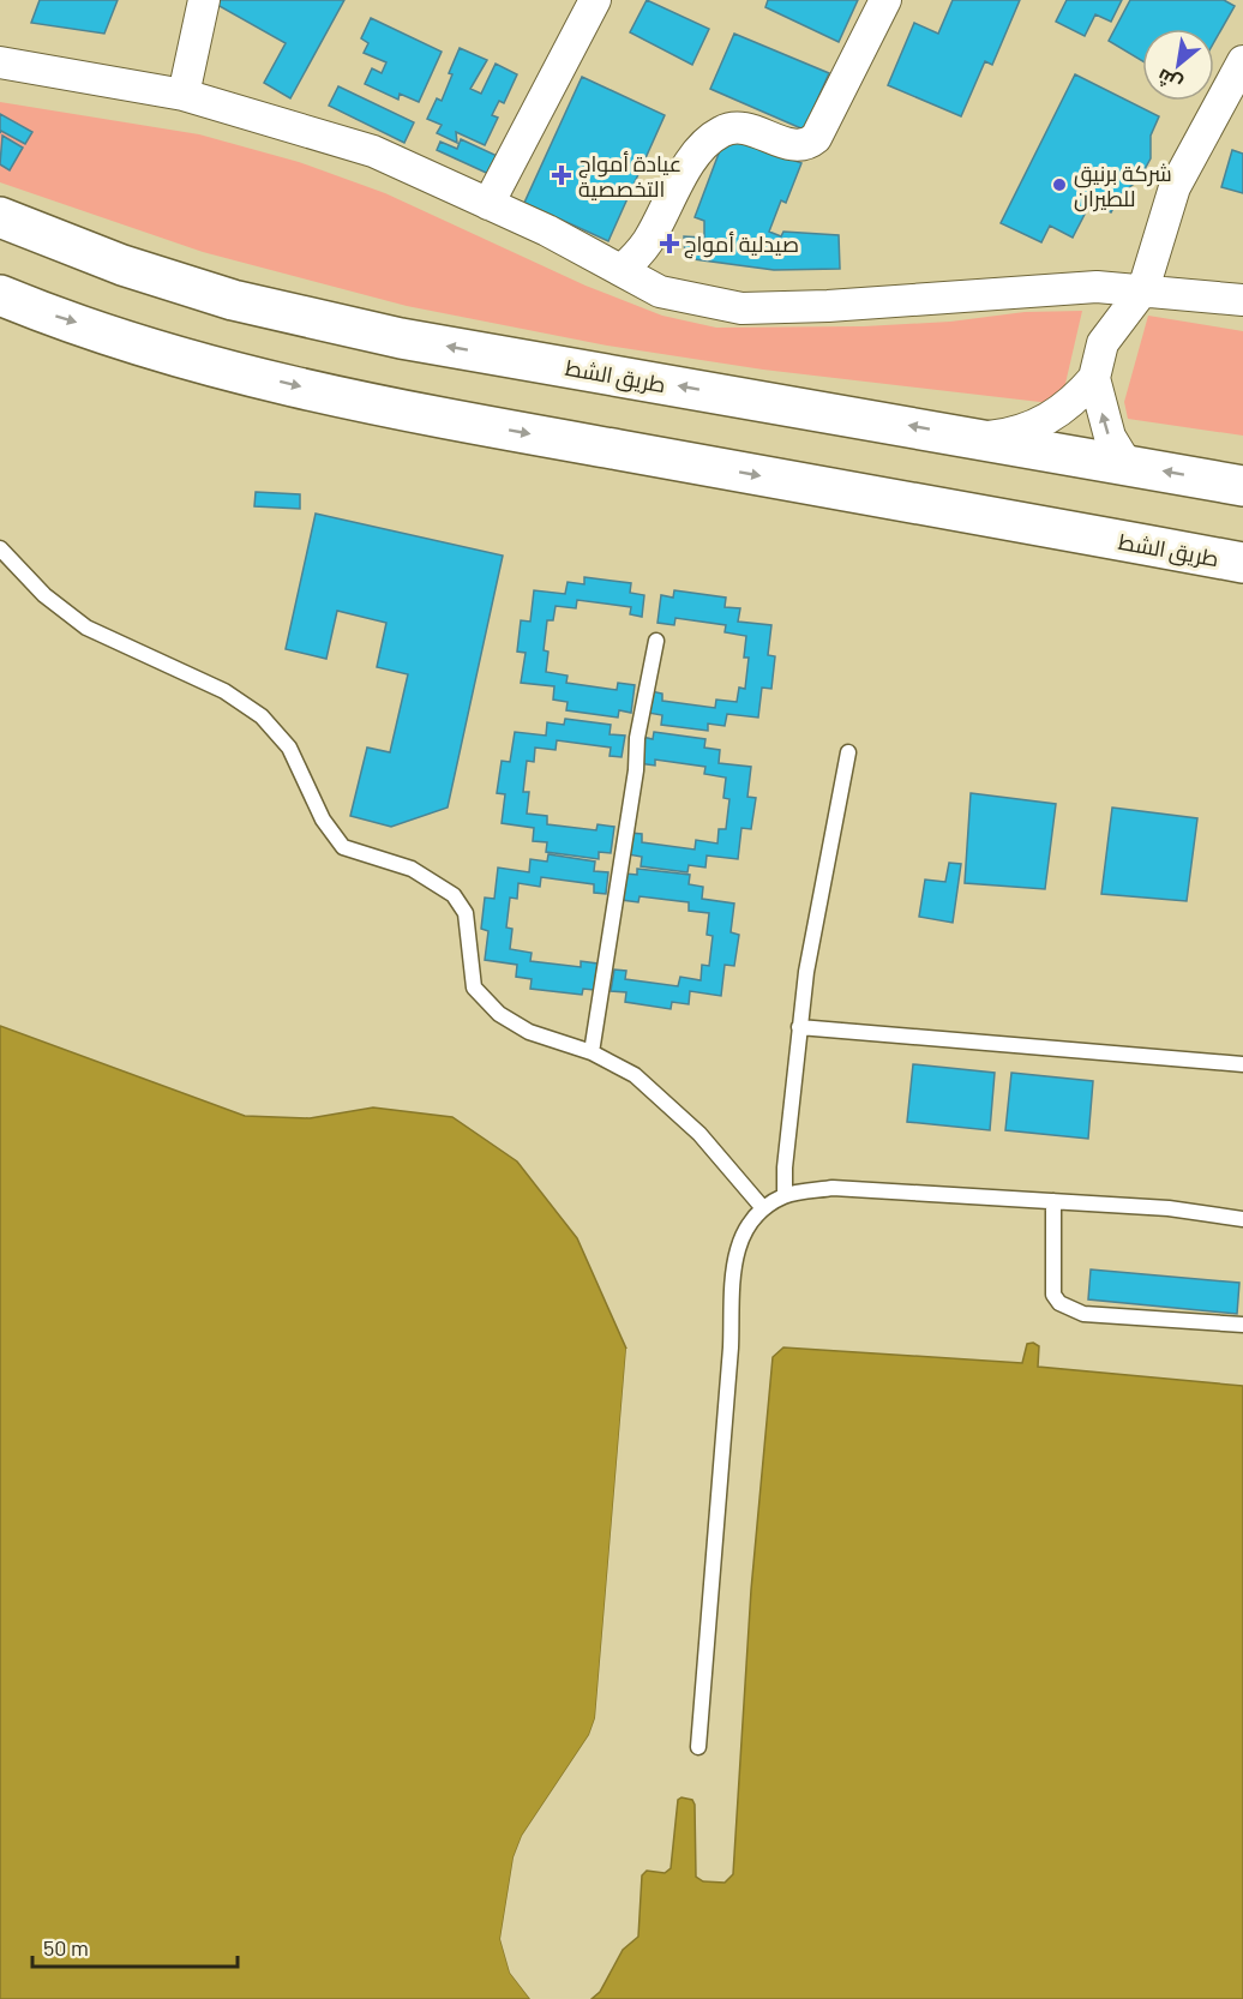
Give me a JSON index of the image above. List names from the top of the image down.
{
  "streets": {
    "highway": ["طريق الشط"]
  },
  "places": {
    "health": ["عيادة أمواج التخصصية", "صيدلية أمواج"],
    "other": ["شركة برنيق للطيران"]
  },
  "scale_bar": "50 m",
  "north": "bottom left"
}
